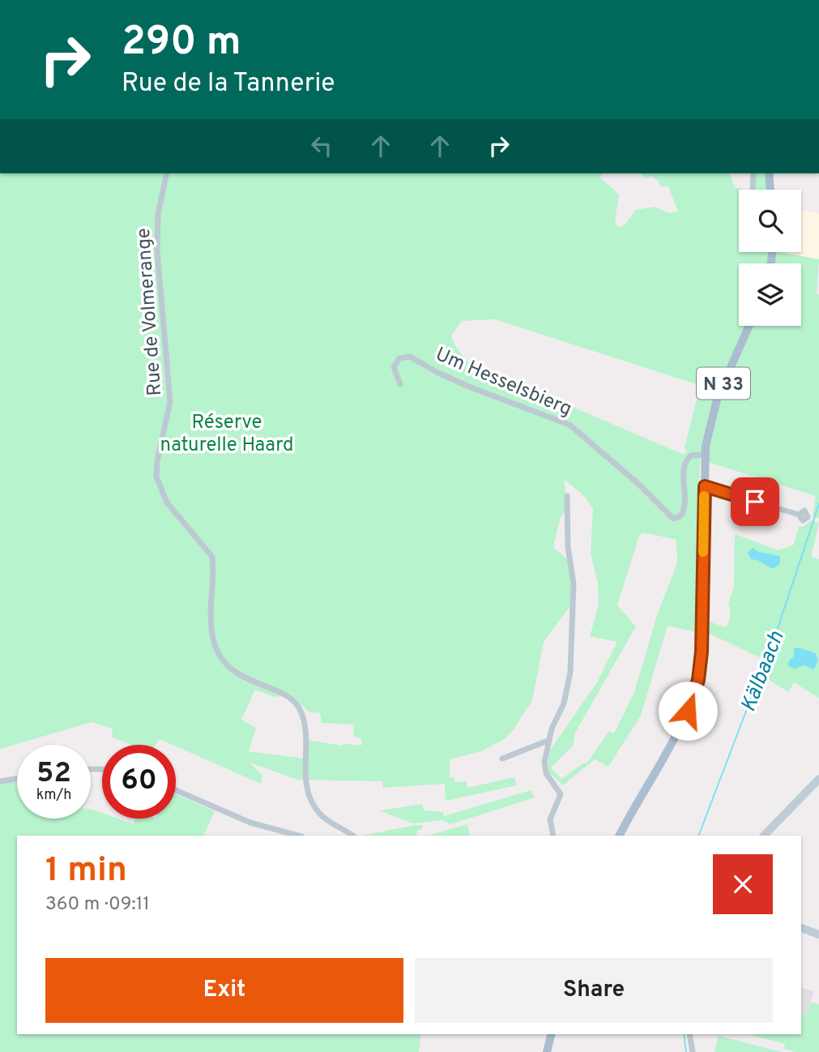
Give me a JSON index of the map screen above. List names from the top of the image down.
{
  "streets": {
    "main road": ["N 33"],
    "street": ["Rue de Volmerange", "Um Hesselsbierg"]
  },
  "crossings": [
    ["Um Hesselsbierg", "N 33"]
  ],
  "water": ["Kälbaach"],
  "parks": ["Réserve naturelle Haard"],
  "page": {
    "turn": ["290 m", "Rue de la Tannerie"],
    "speed": "52 km/h",
    "limit": "60",
    "heading": ["1 min", "360 m · 09:11"],
    "buttons": ["Exit", "Share"]
  }
}
